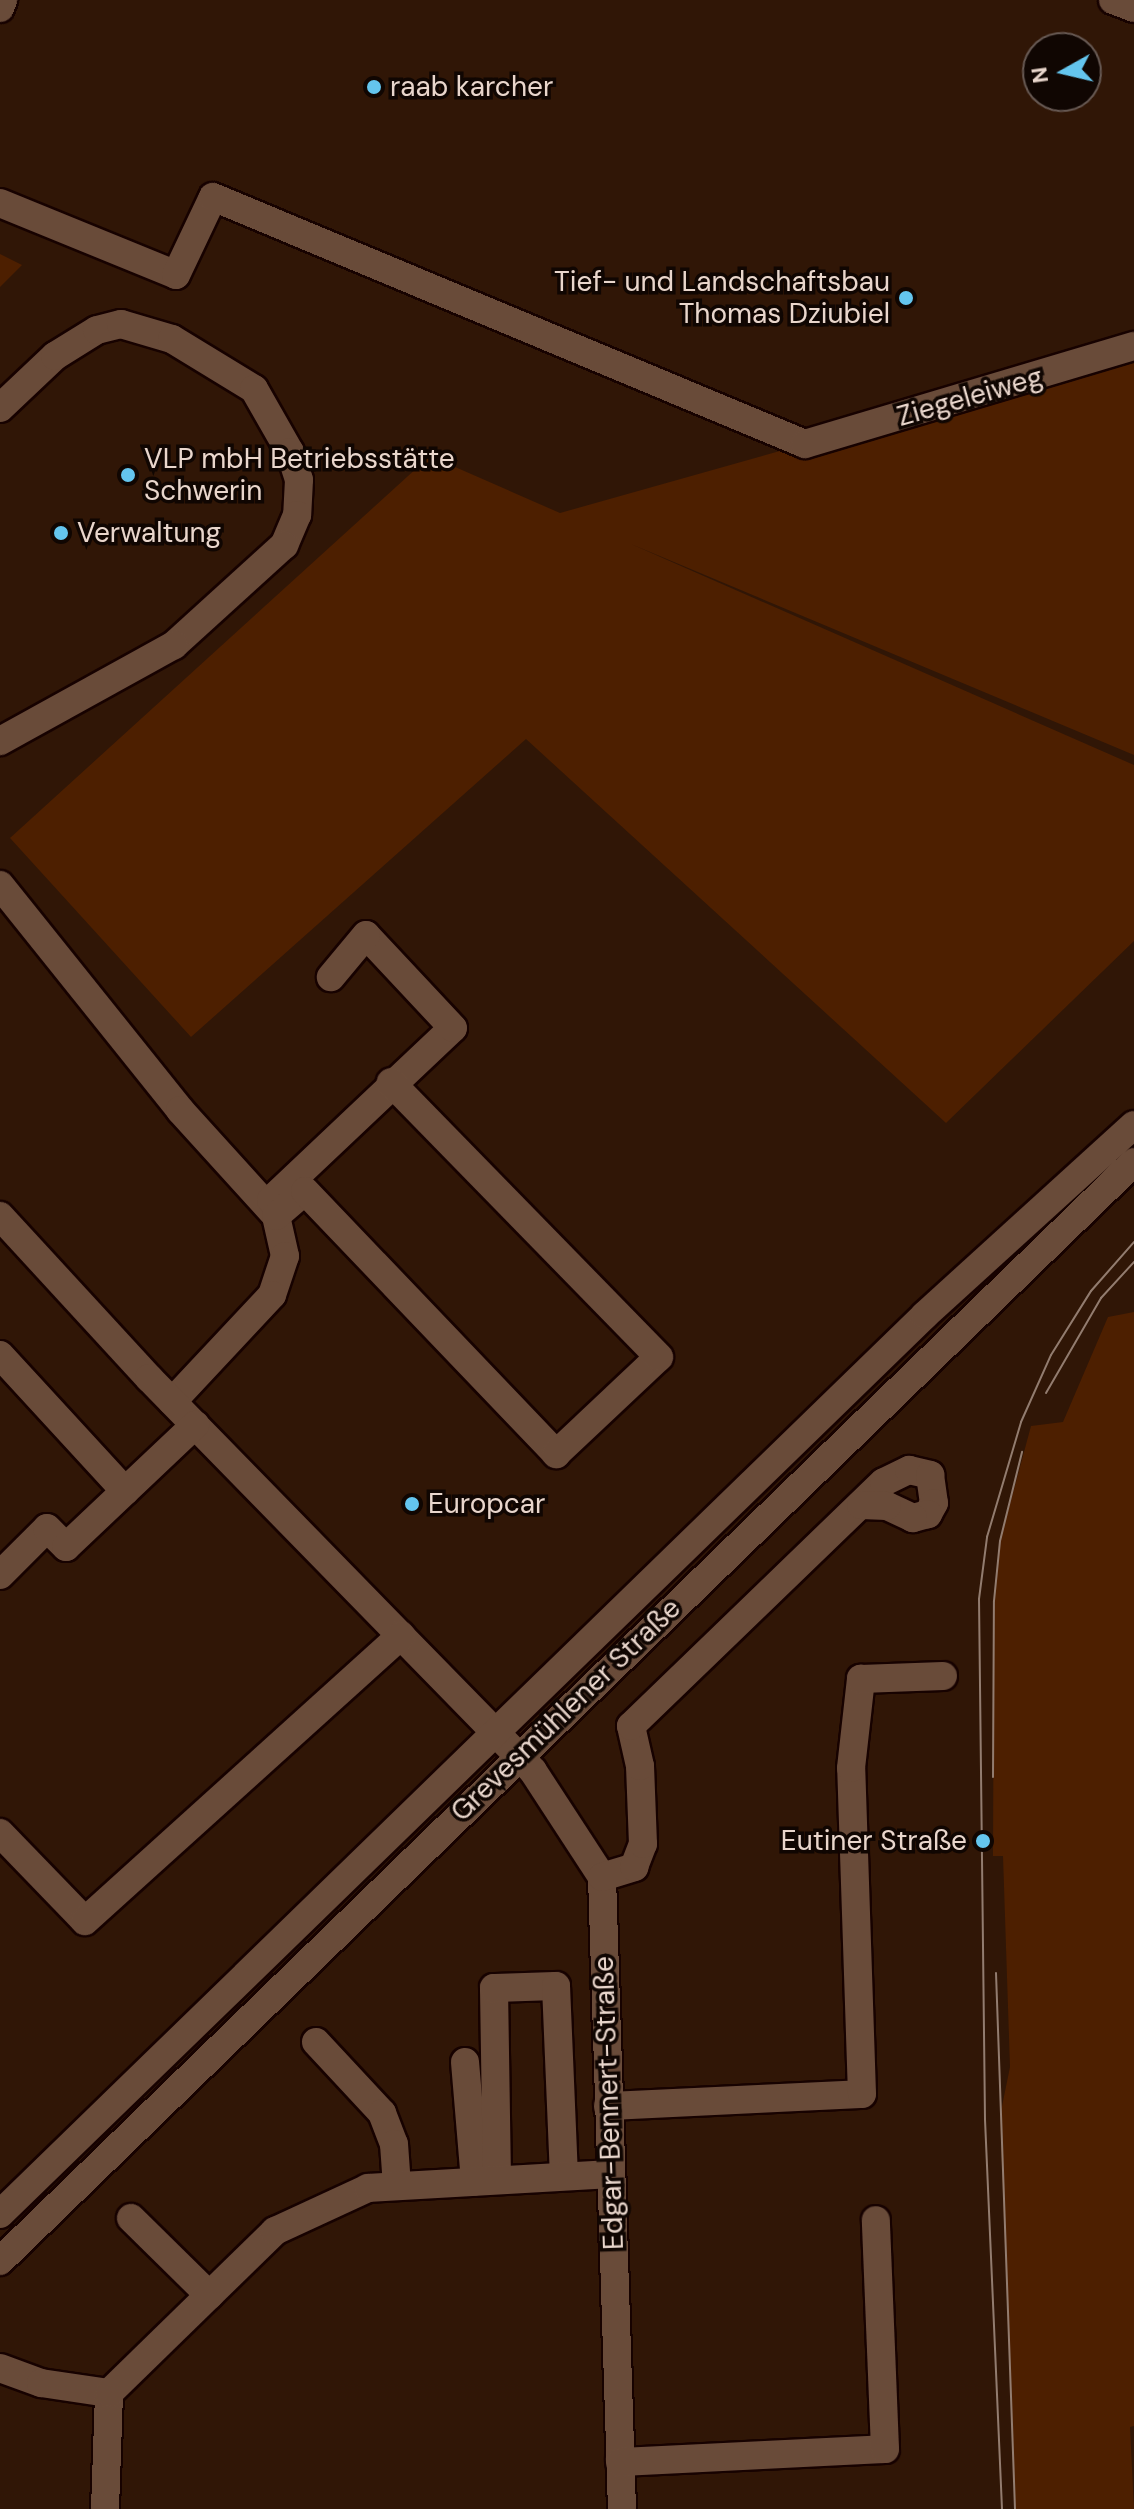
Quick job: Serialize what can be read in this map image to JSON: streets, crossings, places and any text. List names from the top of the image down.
{
  "streets": {
    "street": ["Ziegeleiweg", "Grevesmühlener Straße", "Edgar-Bennert-Straße"]
  },
  "places": [
    "raab karcher",
    "Tief- und Landschaftsbau Thomas Dziubiel",
    "VLP mbH Betriebsstätte Schwerin",
    "Verwaltung",
    "Europcar",
    "Eutiner Straße"
  ],
  "north": "left"
}
